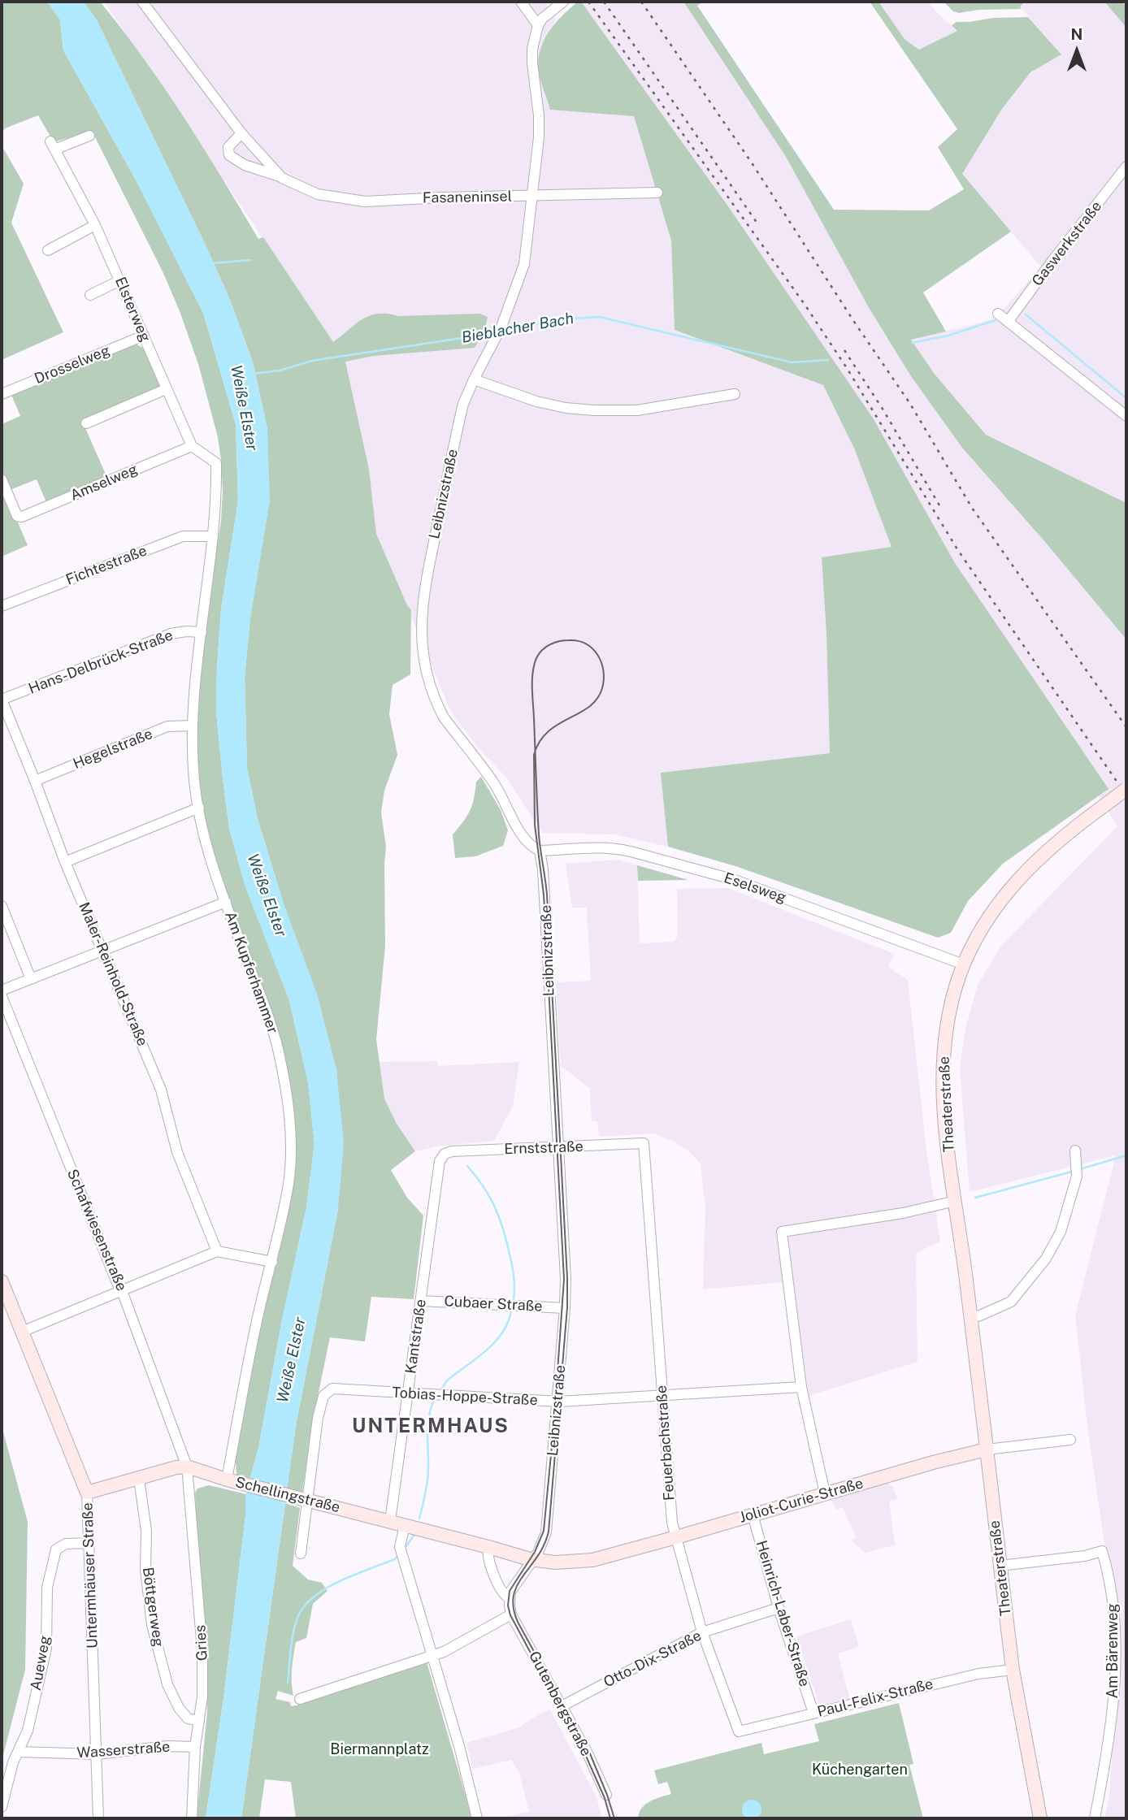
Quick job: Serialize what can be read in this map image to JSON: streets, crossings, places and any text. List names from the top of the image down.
{
  "streets": {
    "main road": [
      "Theaterstraße",
      "Schellingstraße",
      "Joliot-Curie-Straße",
      "Untermhäuser Straße"
    ],
    "street": [
      "Fasaneninsel",
      "Gaswerkstraße",
      "Elsterweg",
      "Drosselweg",
      "Amselweg",
      "Leibnizstraße",
      "Fichtestraße",
      "Hans-Delbrück-Straße",
      "Hegelstraße",
      "Eselsweg",
      "Am Kupferhammer",
      "Maler-Reinhold-Straße",
      "Ernststraße",
      "Schafwiesenstraße",
      "Cubaer Straße",
      "Kantstraße",
      "Tobias-Hoppe-Straße",
      "Feuerbachstraße",
      "Böttgerweg",
      "Heinrich-Laber-Straße",
      "Gries",
      "Am Bärenweg",
      "Otto-Dix-Straße",
      "Aueweg",
      "Paul-Felix-Straße",
      "Gutenbergstraße",
      "Wasserstraße"
    ]
  },
  "crossings": [
    ["Fasaneninsel", "Leibnizstraße"],
    ["Elsterweg", "Drosselweg"],
    ["Elsterweg", "Amselweg"],
    ["Elsterweg", "Am Kupferhammer"],
    ["Amselweg", "Am Kupferhammer"],
    ["Leibnizstraße", "Eselsweg"],
    ["Leibnizstraße", "Ernststraße"],
    ["Leibnizstraße", "Cubaer Straße"],
    ["Leibnizstraße", "Tobias-Hoppe-Straße"],
    ["Leibnizstraße", "Joliot-Curie-Straße"],
    ["Fichtestraße", "Am Kupferhammer"],
    ["Hans-Delbrück-Straße", "Am Kupferhammer"],
    ["Hans-Delbrück-Straße", "Maler-Reinhold-Straße"],
    ["Hegelstraße", "Am Kupferhammer"],
    ["Hegelstraße", "Maler-Reinhold-Straße"],
    ["Eselsweg", "Theaterstraße"],
    ["Am Kupferhammer", "Schellingstraße"],
    ["Theaterstraße", "Joliot-Curie-Straße"],
    ["Theaterstraße", "Am Bärenweg"],
    ["Theaterstraße", "Paul-Felix-Straße"],
    ["Ernststraße", "Kantstraße"],
    ["Ernststraße", "Feuerbachstraße"],
    ["Schafwiesenstraße", "Schellingstraße"],
    ["Schafwiesenstraße", "Gries"],
    ["Cubaer Straße", "Kantstraße"],
    ["Kantstraße", "Tobias-Hoppe-Straße"],
    ["Kantstraße", "Schellingstraße"],
    ["Tobias-Hoppe-Straße", "Feuerbachstraße"],
    ["Tobias-Hoppe-Straße", "Schellingstraße"],
    ["Feuerbachstraße", "Joliot-Curie-Straße"],
    ["Feuerbachstraße", "Otto-Dix-Straße"],
    ["Feuerbachstraße", "Paul-Felix-Straße"],
    ["Schellingstraße", "Joliot-Curie-Straße"],
    ["Schellingstraße", "Gries"],
    ["Joliot-Curie-Straße", "Heinrich-Laber-Straße"],
    ["Untermhäuser Straße", "Aueweg"],
    ["Untermhäuser Straße", "Wasserstraße"],
    ["Böttgerweg", "Gries"],
    ["Heinrich-Laber-Straße", "Otto-Dix-Straße"],
    ["Heinrich-Laber-Straße", "Paul-Felix-Straße"],
    ["Gries", "Wasserstraße"],
    ["Otto-Dix-Straße", "Gutenbergstraße"],
    ["Aueweg", "Wasserstraße"]
  ],
  "districts": ["UNTERMHAUS"],
  "water": ["Bieblacher Bach", "Weiße Elster"],
  "parks": ["Biermannplatz", "Küchengarten"],
  "north": "top"
}
